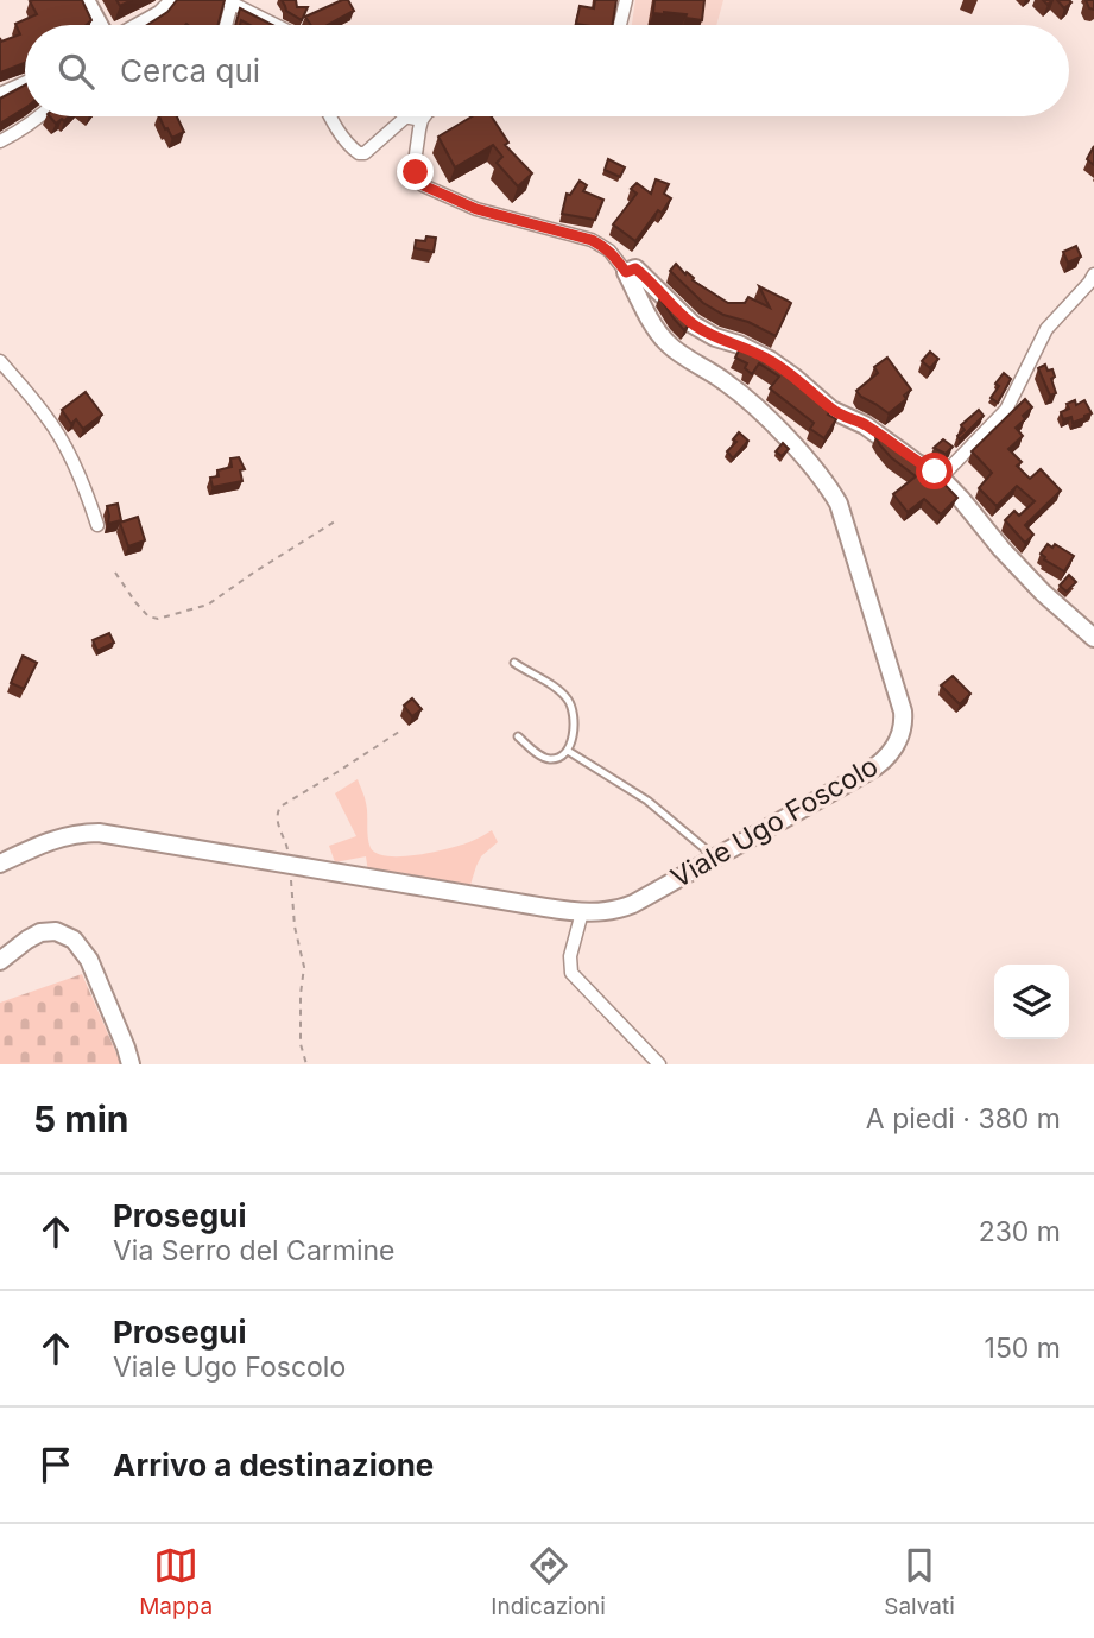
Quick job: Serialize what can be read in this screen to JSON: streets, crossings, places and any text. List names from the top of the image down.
{
  "streets": {
    "street": ["Viale Ugo Foscolo"]
  },
  "page": {
    "search": "Cerca qui",
    "heading": ["5 min", "A piedi · 380 m"],
    "list": [
      ["Prosegui", "Via Serro del Carmine", "230 m"],
      ["Prosegui", "Viale Ugo Foscolo", "150 m"],
      "Arrivo a destinazione"
    ],
    "nav": ["Mappa", "Indicazioni", "Salvati"]
  }
}
